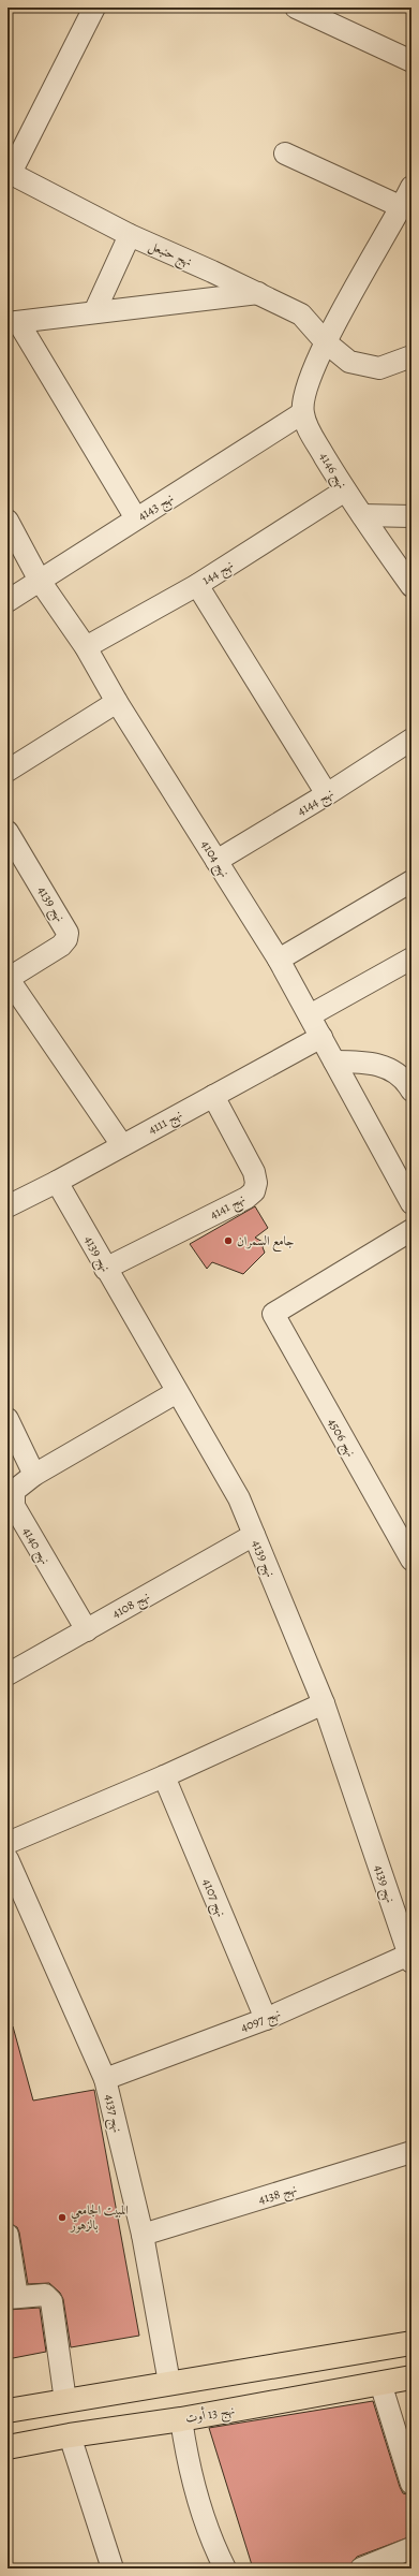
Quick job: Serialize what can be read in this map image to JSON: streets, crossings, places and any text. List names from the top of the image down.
{
  "streets": {
    "main road": ["نهج 13 أوت"],
    "street": [
      "نهج حنبعل",
      "نهج 4146",
      "نهج 4143",
      "نهج 144",
      "نهج 4144",
      "نهج 4104",
      "نهج 4139",
      "نهج 4111",
      "نهج 4141",
      "نهج 4506",
      "نهج 4140",
      "نهج 4108",
      "نهج 4107",
      "نهج 4097",
      "نهج 4137",
      "نهج 4138"
    ]
  },
  "crossings": [
    ["نهج 4146", "نهج 4143"],
    ["نهج 4146", "نهج 144"],
    ["نهج 4143", "نهج 4104"],
    ["نهج 144", "نهج 4104"],
    ["نهج 4144", "نهج 4104"],
    ["نهج 4104", "نهج 4111"],
    ["نهج 4139", "نهج 4111"],
    ["نهج 4139", "نهج 4141"],
    ["نهج 4139", "نهج 4108"],
    ["نهج 4139", "نهج 4097"],
    ["نهج 4111", "نهج 4141"],
    ["نهج 4140", "نهج 4108"],
    ["نهج 4107", "نهج 4097"],
    ["نهج 4097", "نهج 4137"],
    ["نهج 4137", "نهج 4138"]
  ],
  "places": ["جامع السمران", "المبيت الجامعي بالزهور"]
}
